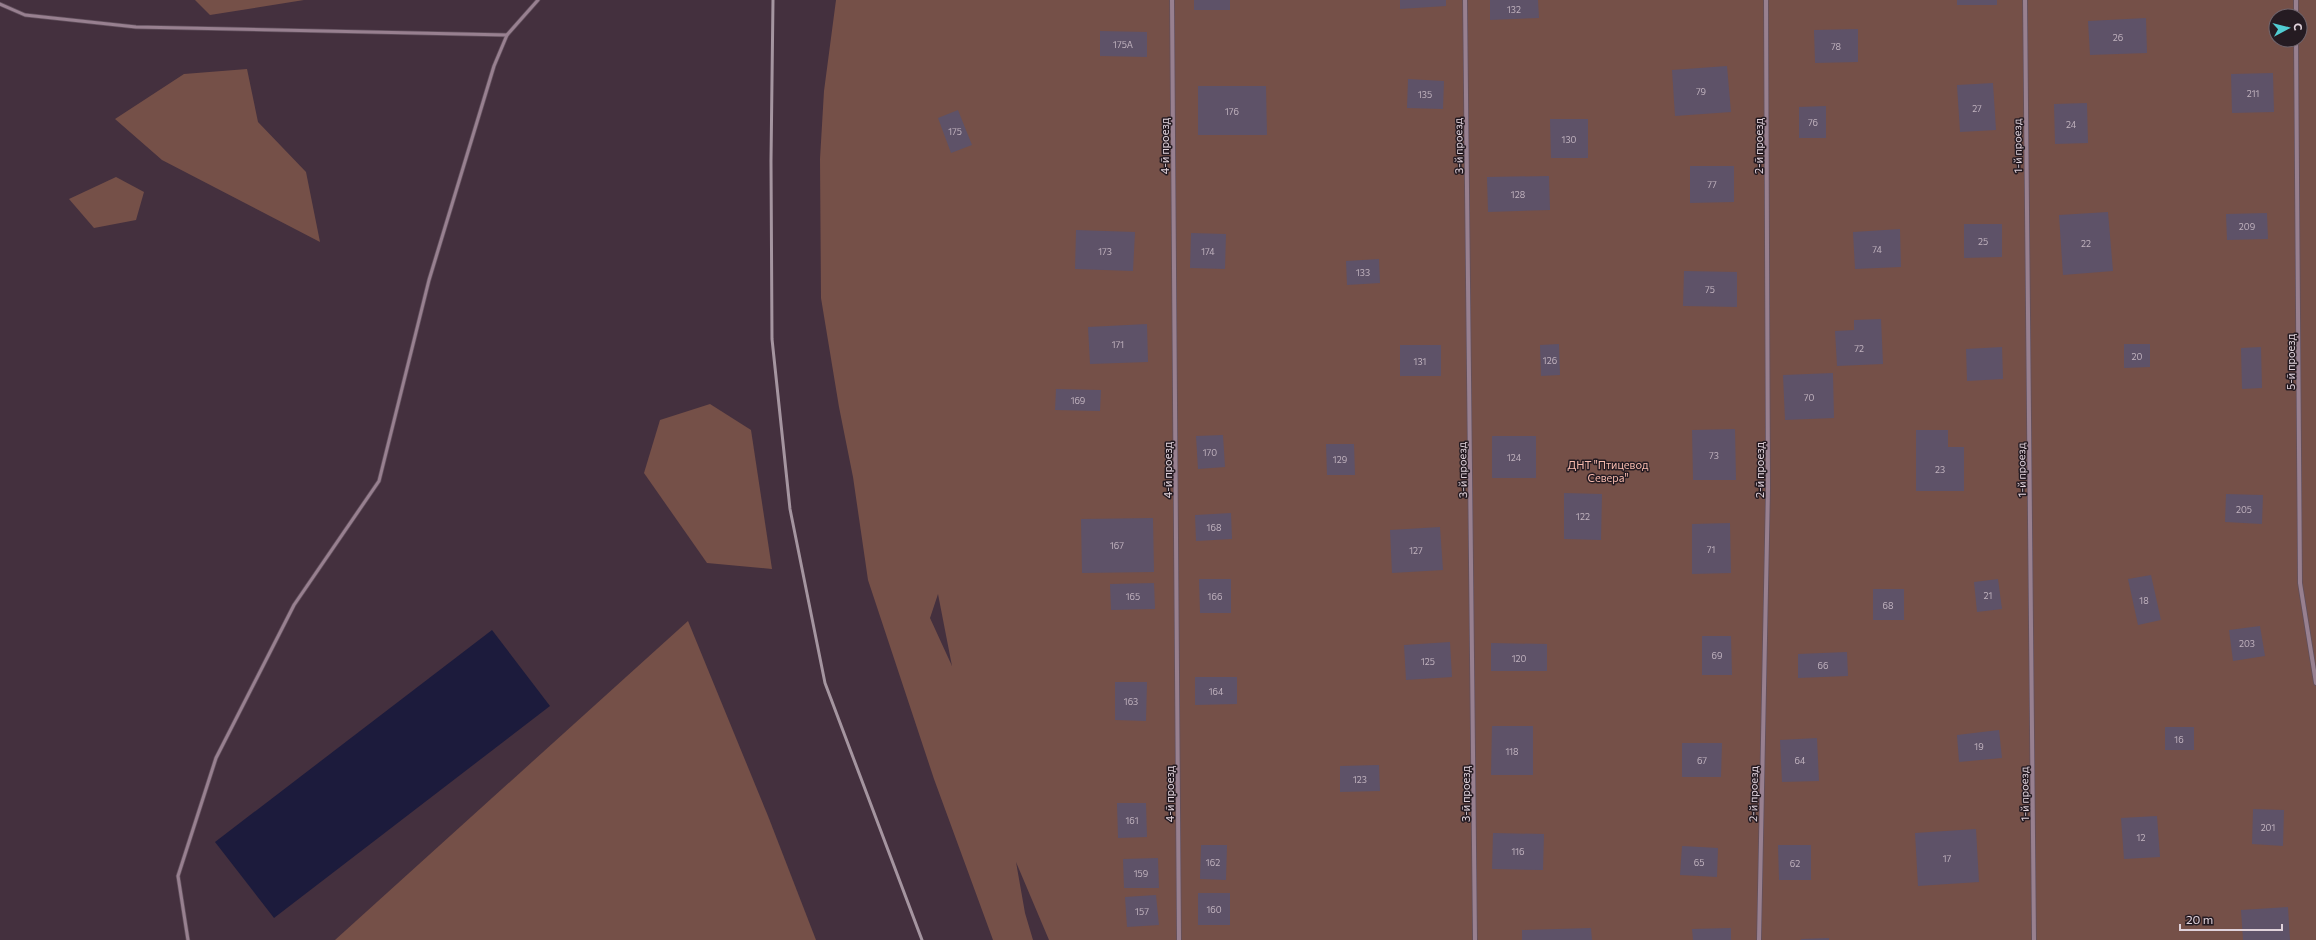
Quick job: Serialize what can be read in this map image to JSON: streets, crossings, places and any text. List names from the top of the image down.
{
  "streets": {
    "street": [
      "4-й проезд",
      "3-й проезд",
      "2-й проезд",
      "1-й проезд",
      "5-й проезд"
    ]
  },
  "parks": ["ДНТ \"Птицевод Севера\""],
  "house_numbers": [
    "132",
    "26",
    "175А",
    "78",
    "79",
    "211",
    "135",
    "27",
    "176",
    "76",
    "24",
    "175",
    "130",
    "77",
    "128",
    "209",
    "25",
    "22",
    "74",
    "173",
    "174",
    "133",
    "75",
    "171",
    "72",
    "20",
    "126",
    "131",
    "70",
    "169",
    "170",
    "73",
    "124",
    "129",
    "23",
    "205",
    "122",
    "168",
    "167",
    "71",
    "127",
    "21",
    "165",
    "166",
    "18",
    "68",
    "203",
    "69",
    "120",
    "125",
    "66",
    "164",
    "163",
    "16",
    "19",
    "118",
    "67",
    "64",
    "123",
    "161",
    "201",
    "12",
    "116",
    "17",
    "162",
    "65",
    "62",
    "159",
    "160",
    "157"
  ],
  "scale_bar": "20 m",
  "north": "right"
}
